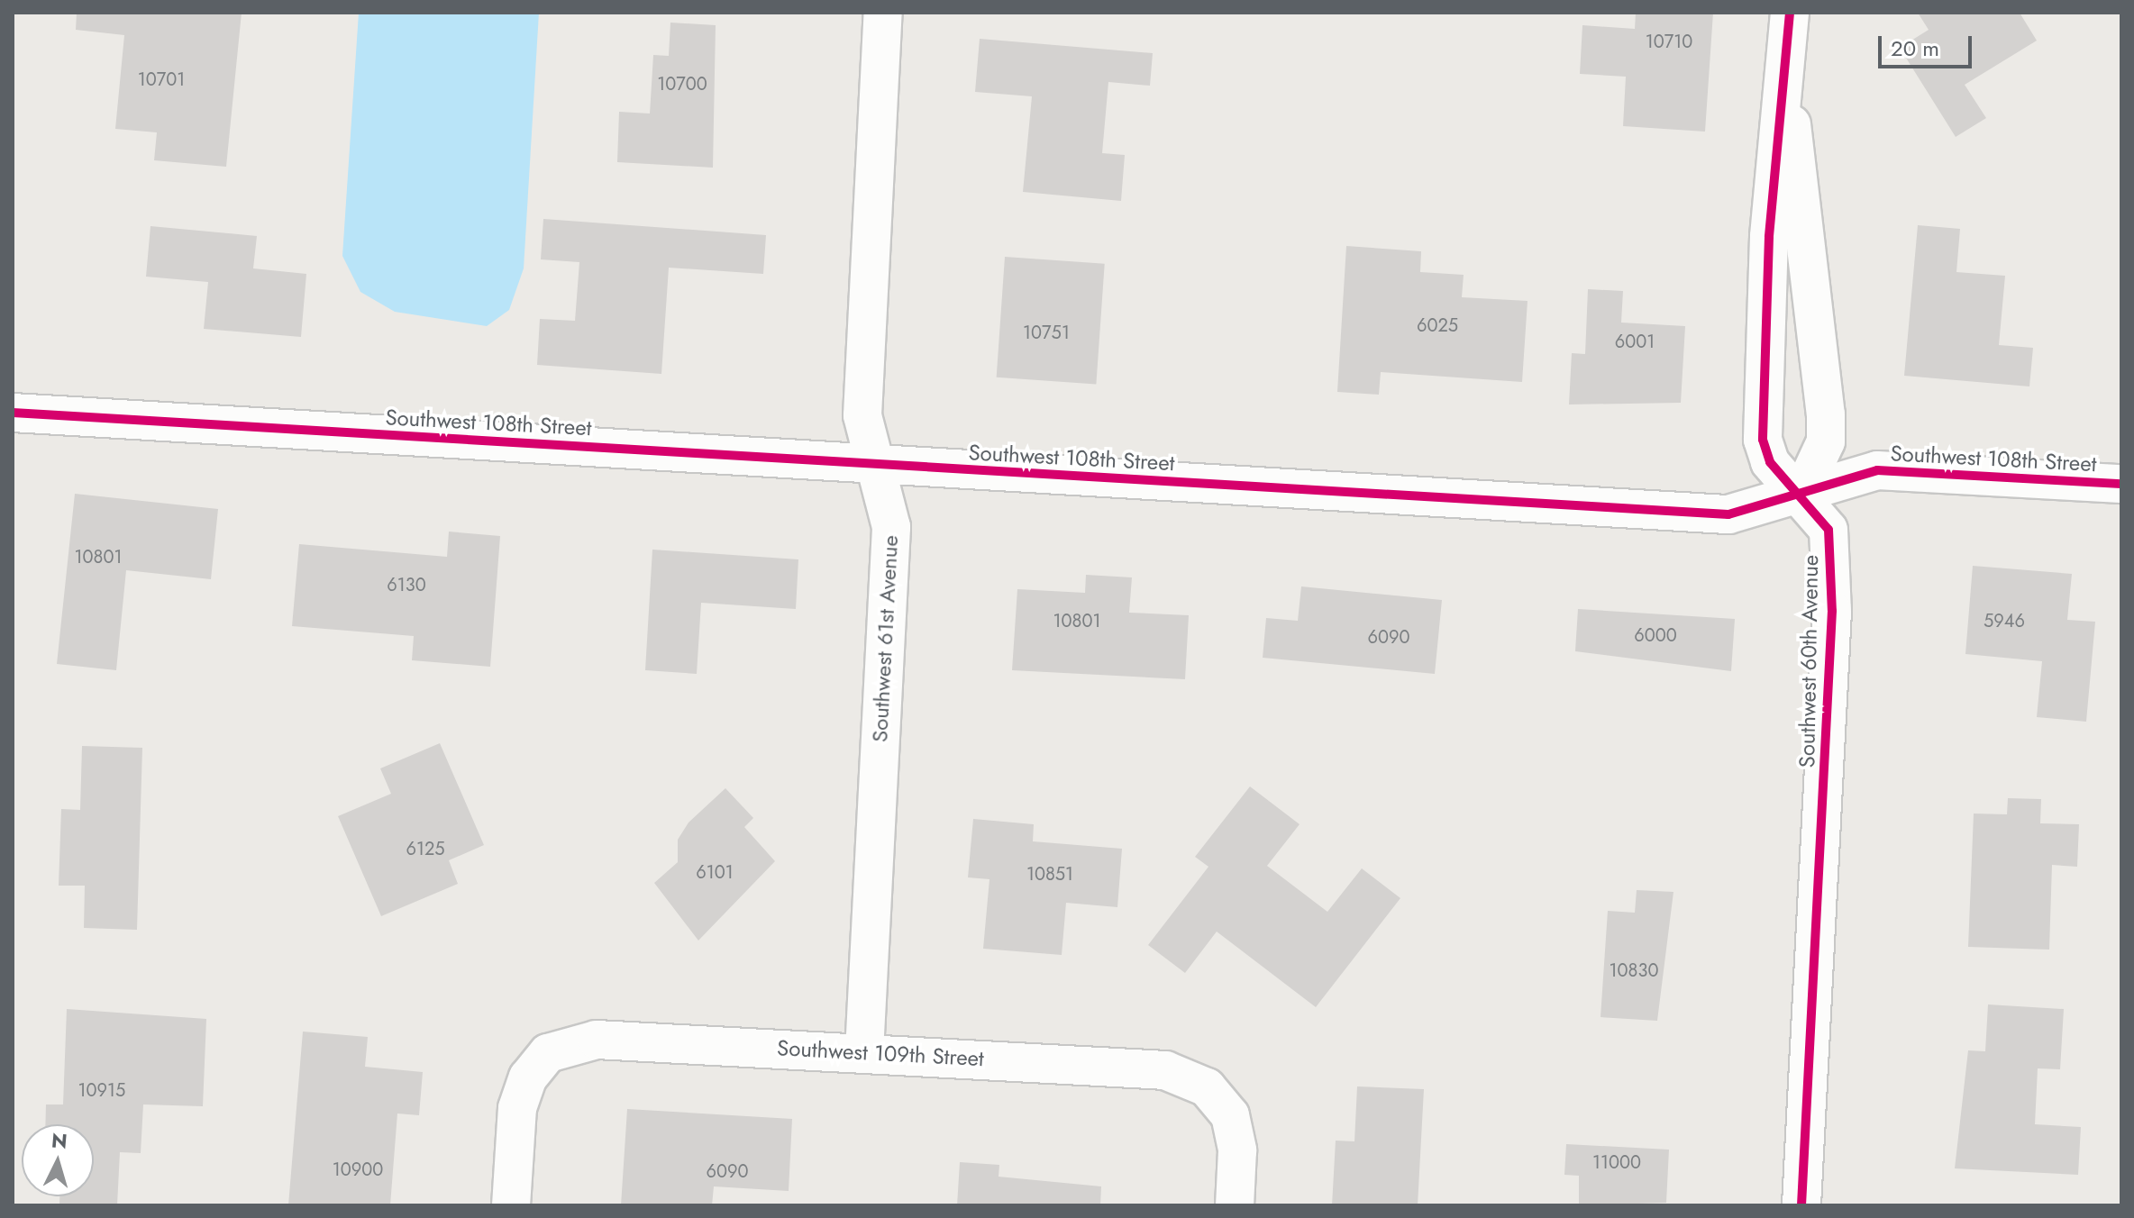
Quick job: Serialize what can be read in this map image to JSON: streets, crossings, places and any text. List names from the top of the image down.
{
  "streets": {
    "street": [
      "Southwest 108th Street",
      "Southwest 61st Avenue",
      "Southwest 60th Avenue",
      "Southwest 109th Street"
    ]
  },
  "crossings": [
    ["Southwest 108th Street", "Southwest 61st Avenue"],
    ["Southwest 108th Street", "Southwest 60th Avenue"],
    ["Southwest 61st Avenue", "Southwest 109th Street"]
  ],
  "house_numbers": [
    "10710",
    "10701",
    "10700",
    "6025",
    "10751",
    "6001",
    "10801",
    "6130",
    "10801",
    "5946",
    "6000",
    "6090",
    "6125",
    "6101",
    "10851",
    "10830",
    "10915",
    "11000",
    "10900",
    "6090"
  ],
  "scale_bar": "20 m",
  "north": "top"
}
